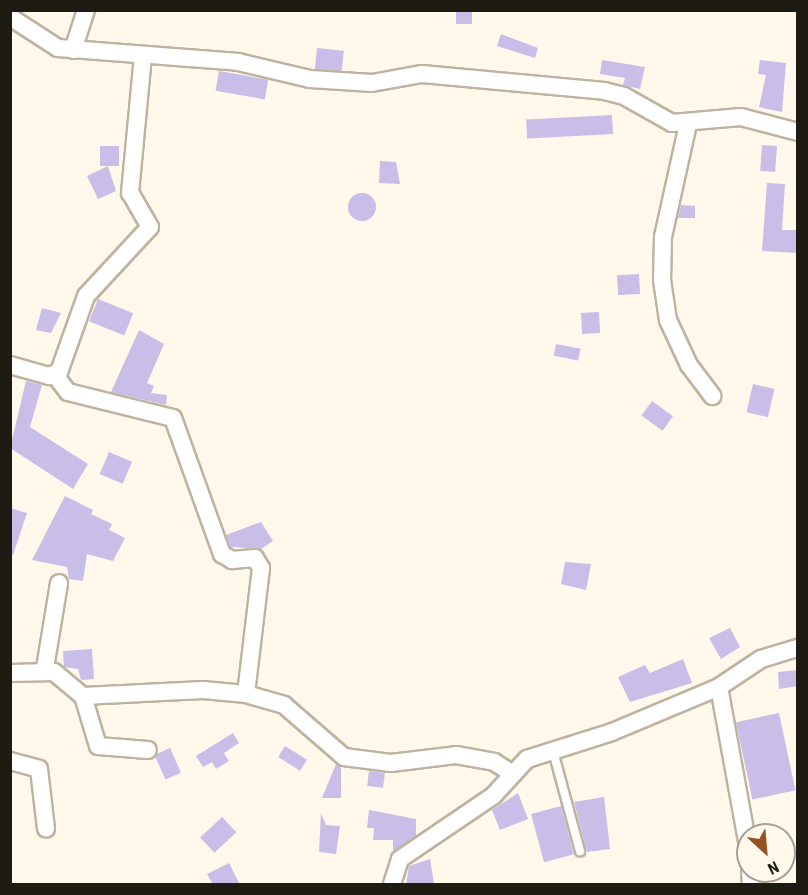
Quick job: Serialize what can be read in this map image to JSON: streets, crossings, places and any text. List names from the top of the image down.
{
  "north": "bottom right"
}
